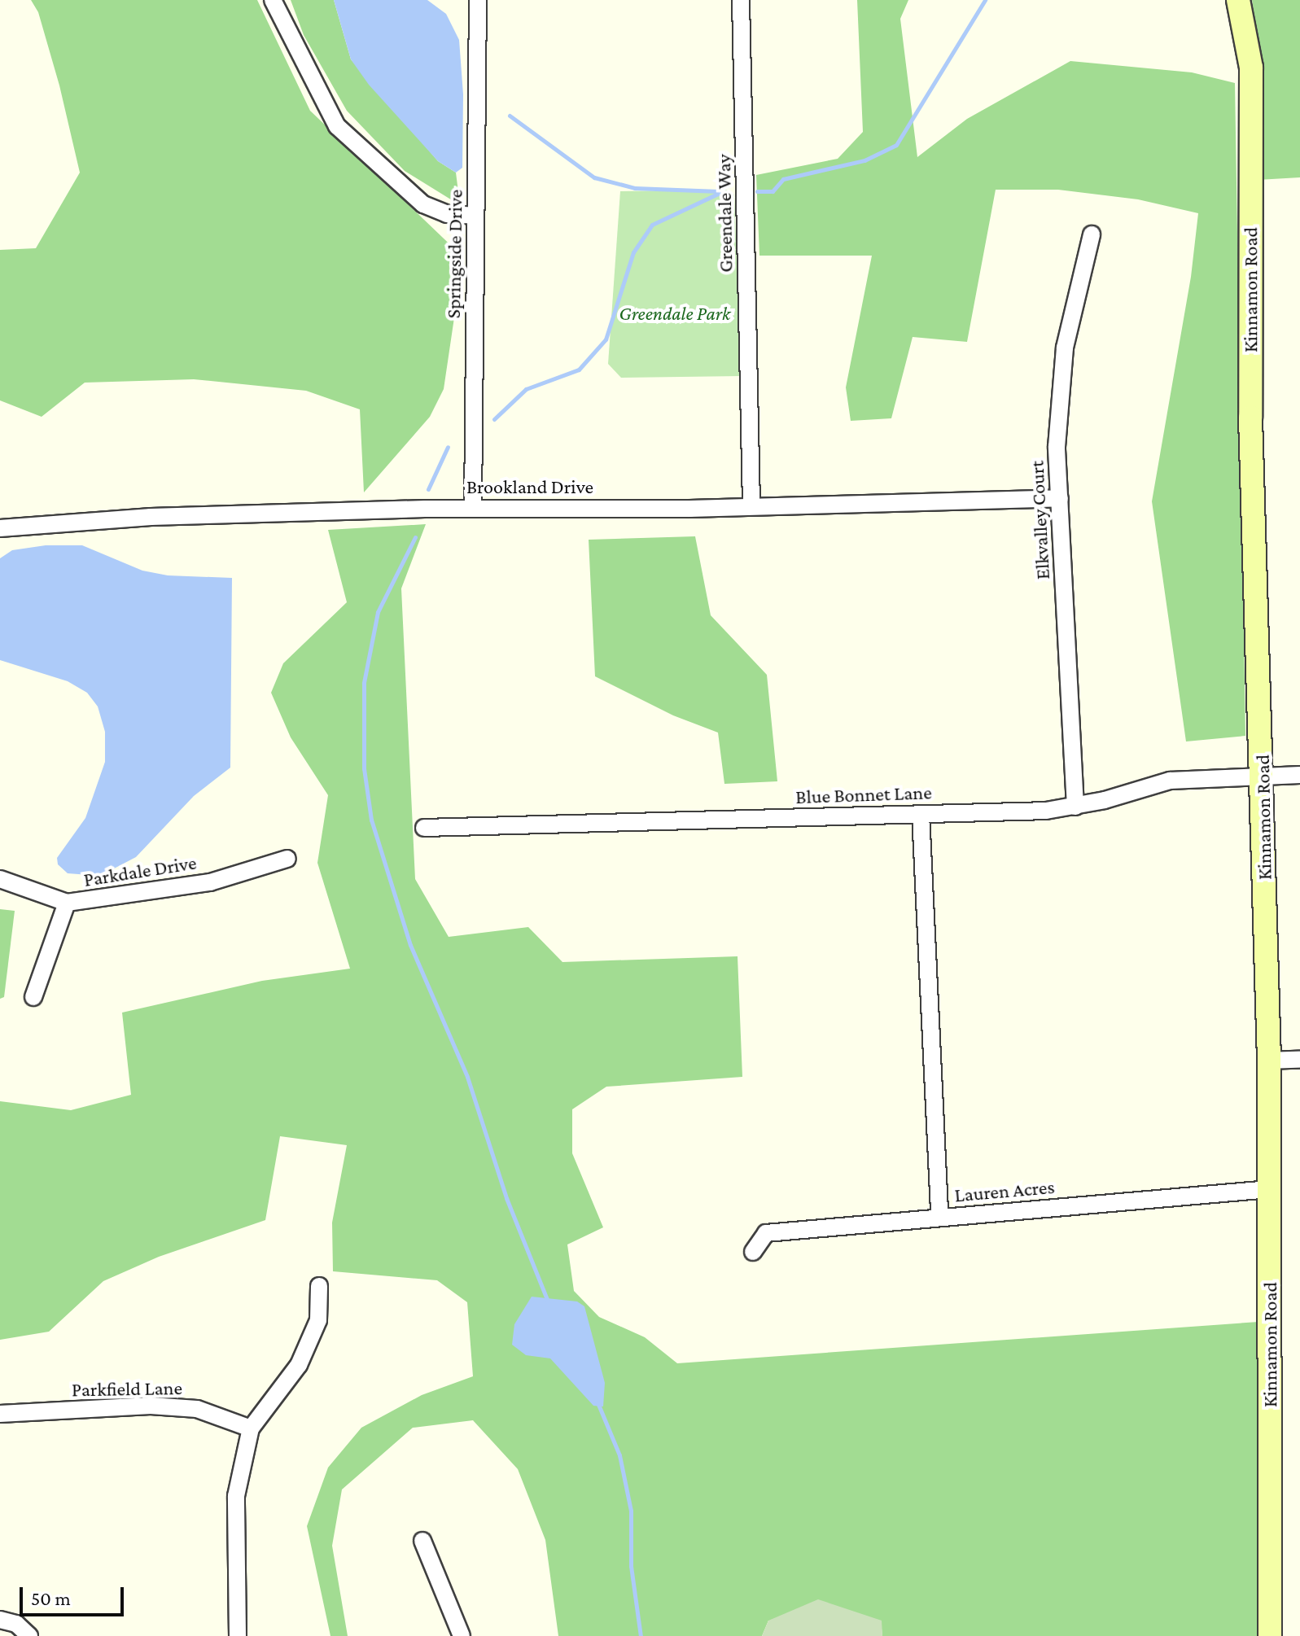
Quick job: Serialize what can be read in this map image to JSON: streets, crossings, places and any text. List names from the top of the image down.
{
  "streets": {
    "main road": ["Kinnamon Road"],
    "street": [
      "Greendale Way",
      "Springside Drive",
      "Brookland Drive",
      "Elkvalley Court",
      "Blue Bonnet Lane",
      "Parkdale Drive",
      "Lauren Acres",
      "Parkfield Lane"
    ]
  },
  "crossings": [
    ["Greendale Way", "Brookland Drive"],
    ["Springside Drive", "Brookland Drive"],
    ["Kinnamon Road", "Blue Bonnet Lane"],
    ["Kinnamon Road", "Lauren Acres"],
    ["Brookland Drive", "Elkvalley Court"],
    ["Elkvalley Court", "Blue Bonnet Lane"]
  ],
  "parks": ["Greendale Park"],
  "scale_bar": "50 m"
}
